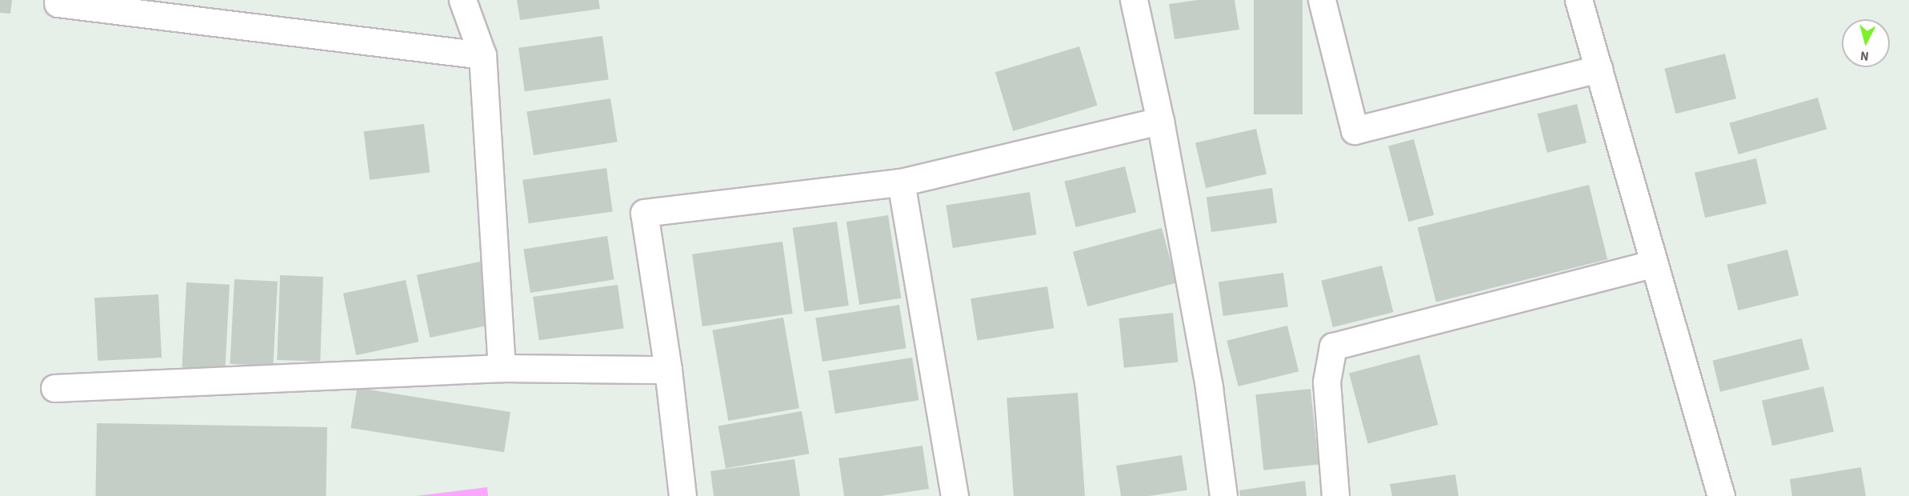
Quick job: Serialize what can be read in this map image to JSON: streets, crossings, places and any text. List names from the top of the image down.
{
  "north": "bottom"
}
